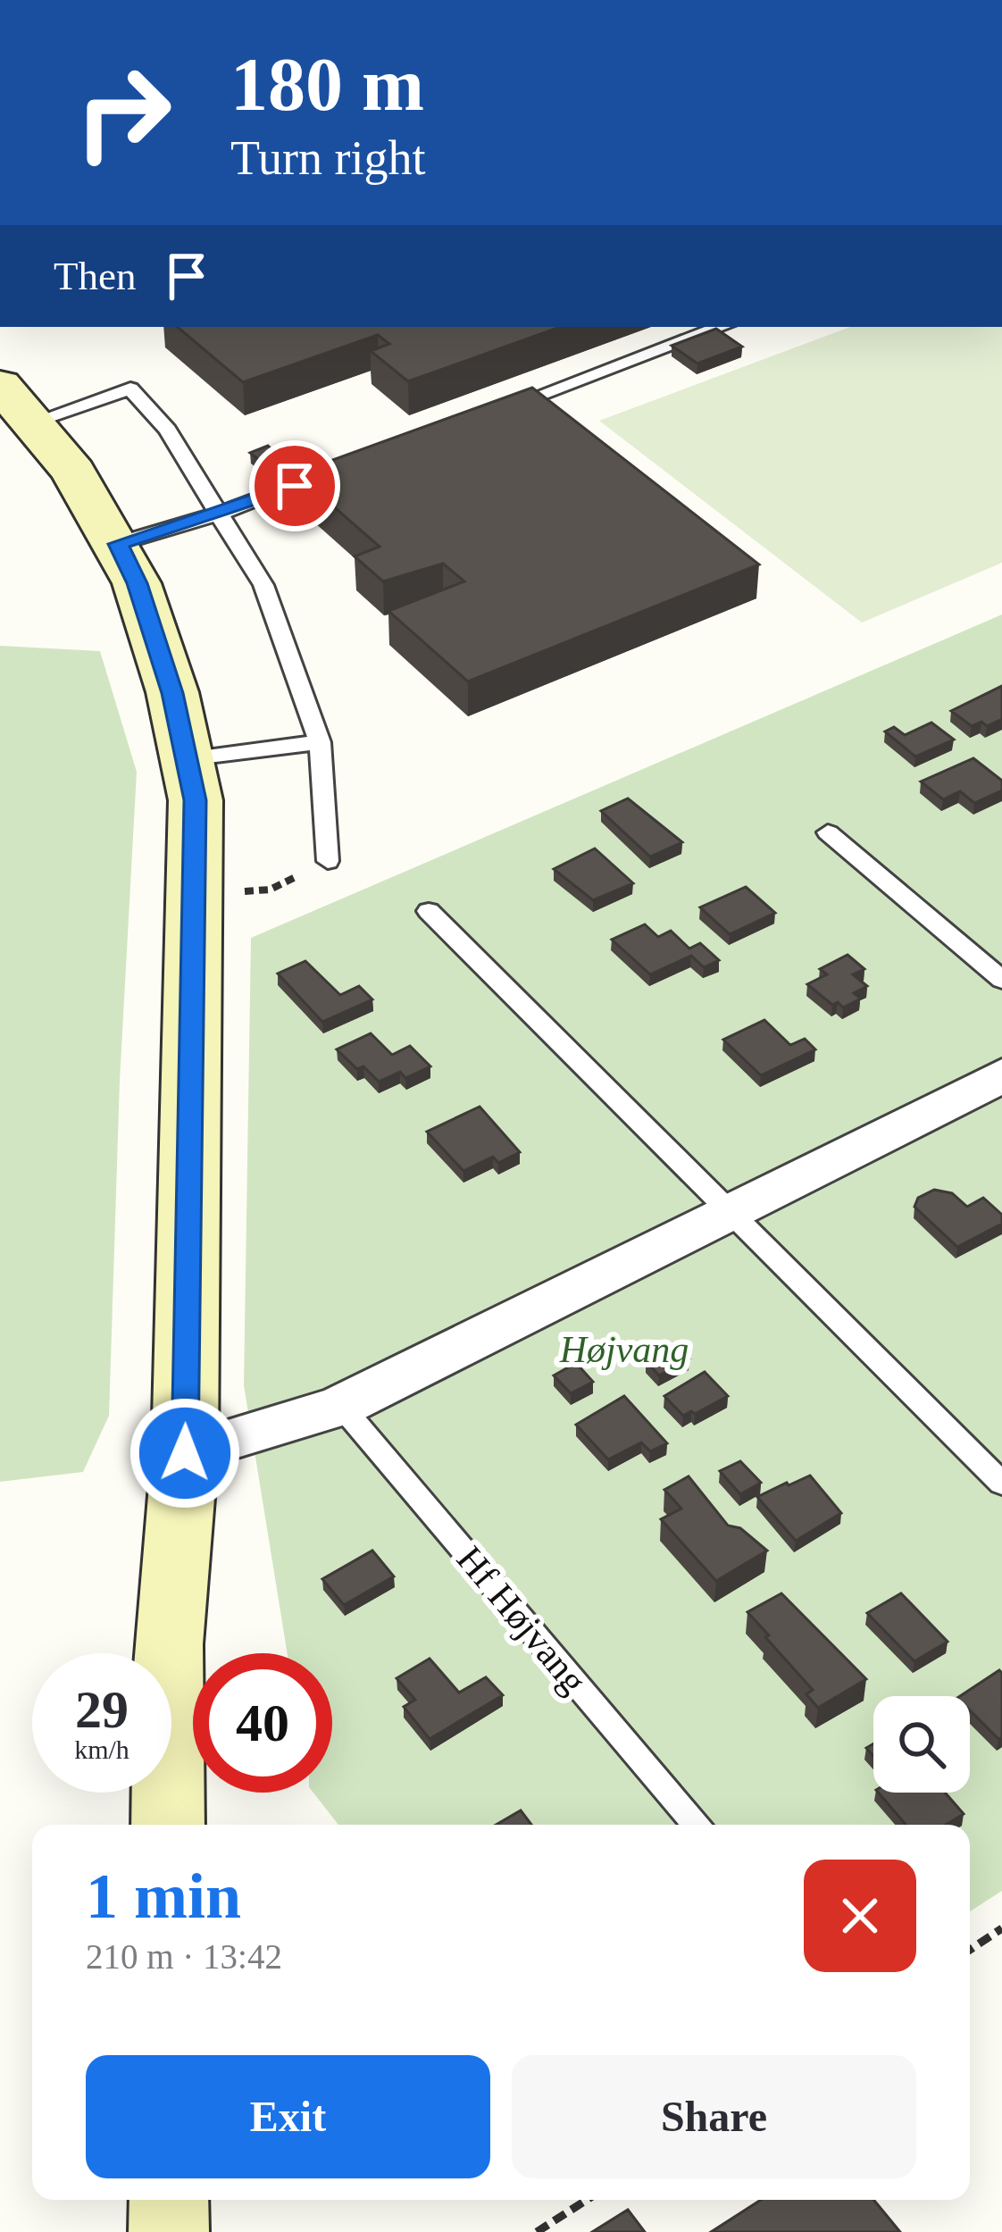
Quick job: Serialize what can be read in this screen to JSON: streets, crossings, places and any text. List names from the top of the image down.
{
  "streets": {
    "lane": ["Hf Højvang"]
  },
  "parks": ["Højvang"],
  "page": {
    "turn": ["180 m", "Turn right"],
    "then": "Then",
    "speed": "29 km/h",
    "limit": "40",
    "heading": ["1 min", "210 m · 13:42"],
    "buttons": ["Exit", "Share"]
  }
}
